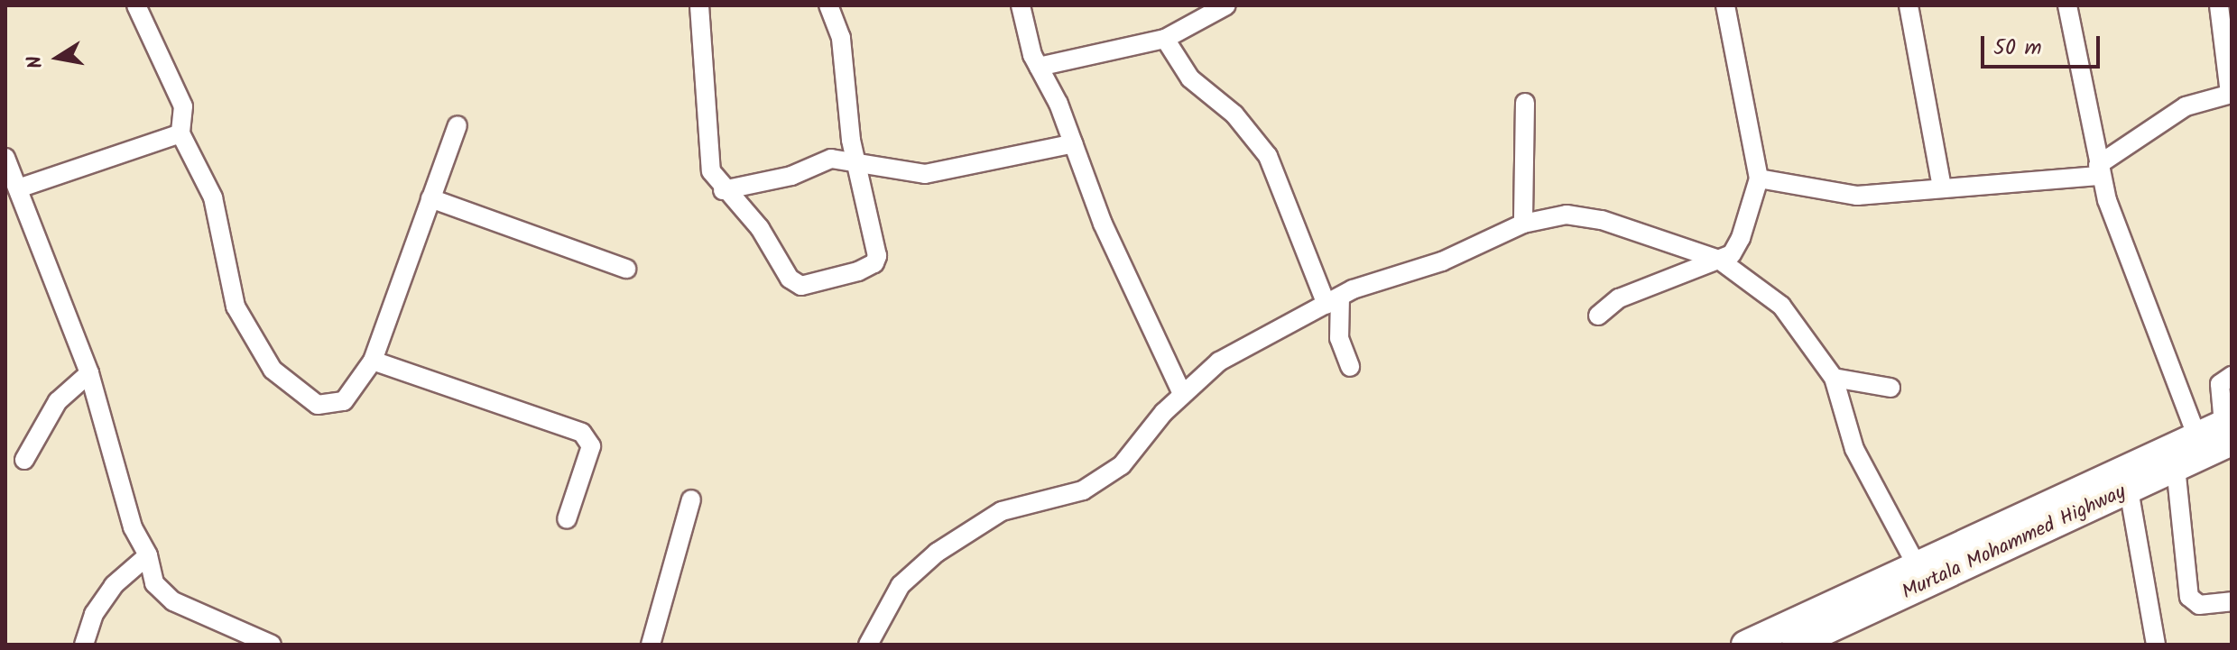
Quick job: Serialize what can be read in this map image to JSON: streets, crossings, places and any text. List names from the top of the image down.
{
  "streets": {
    "highway": ["Murtala Mohammed Highway"]
  },
  "scale_bar": "50 m",
  "north": "left"
}
